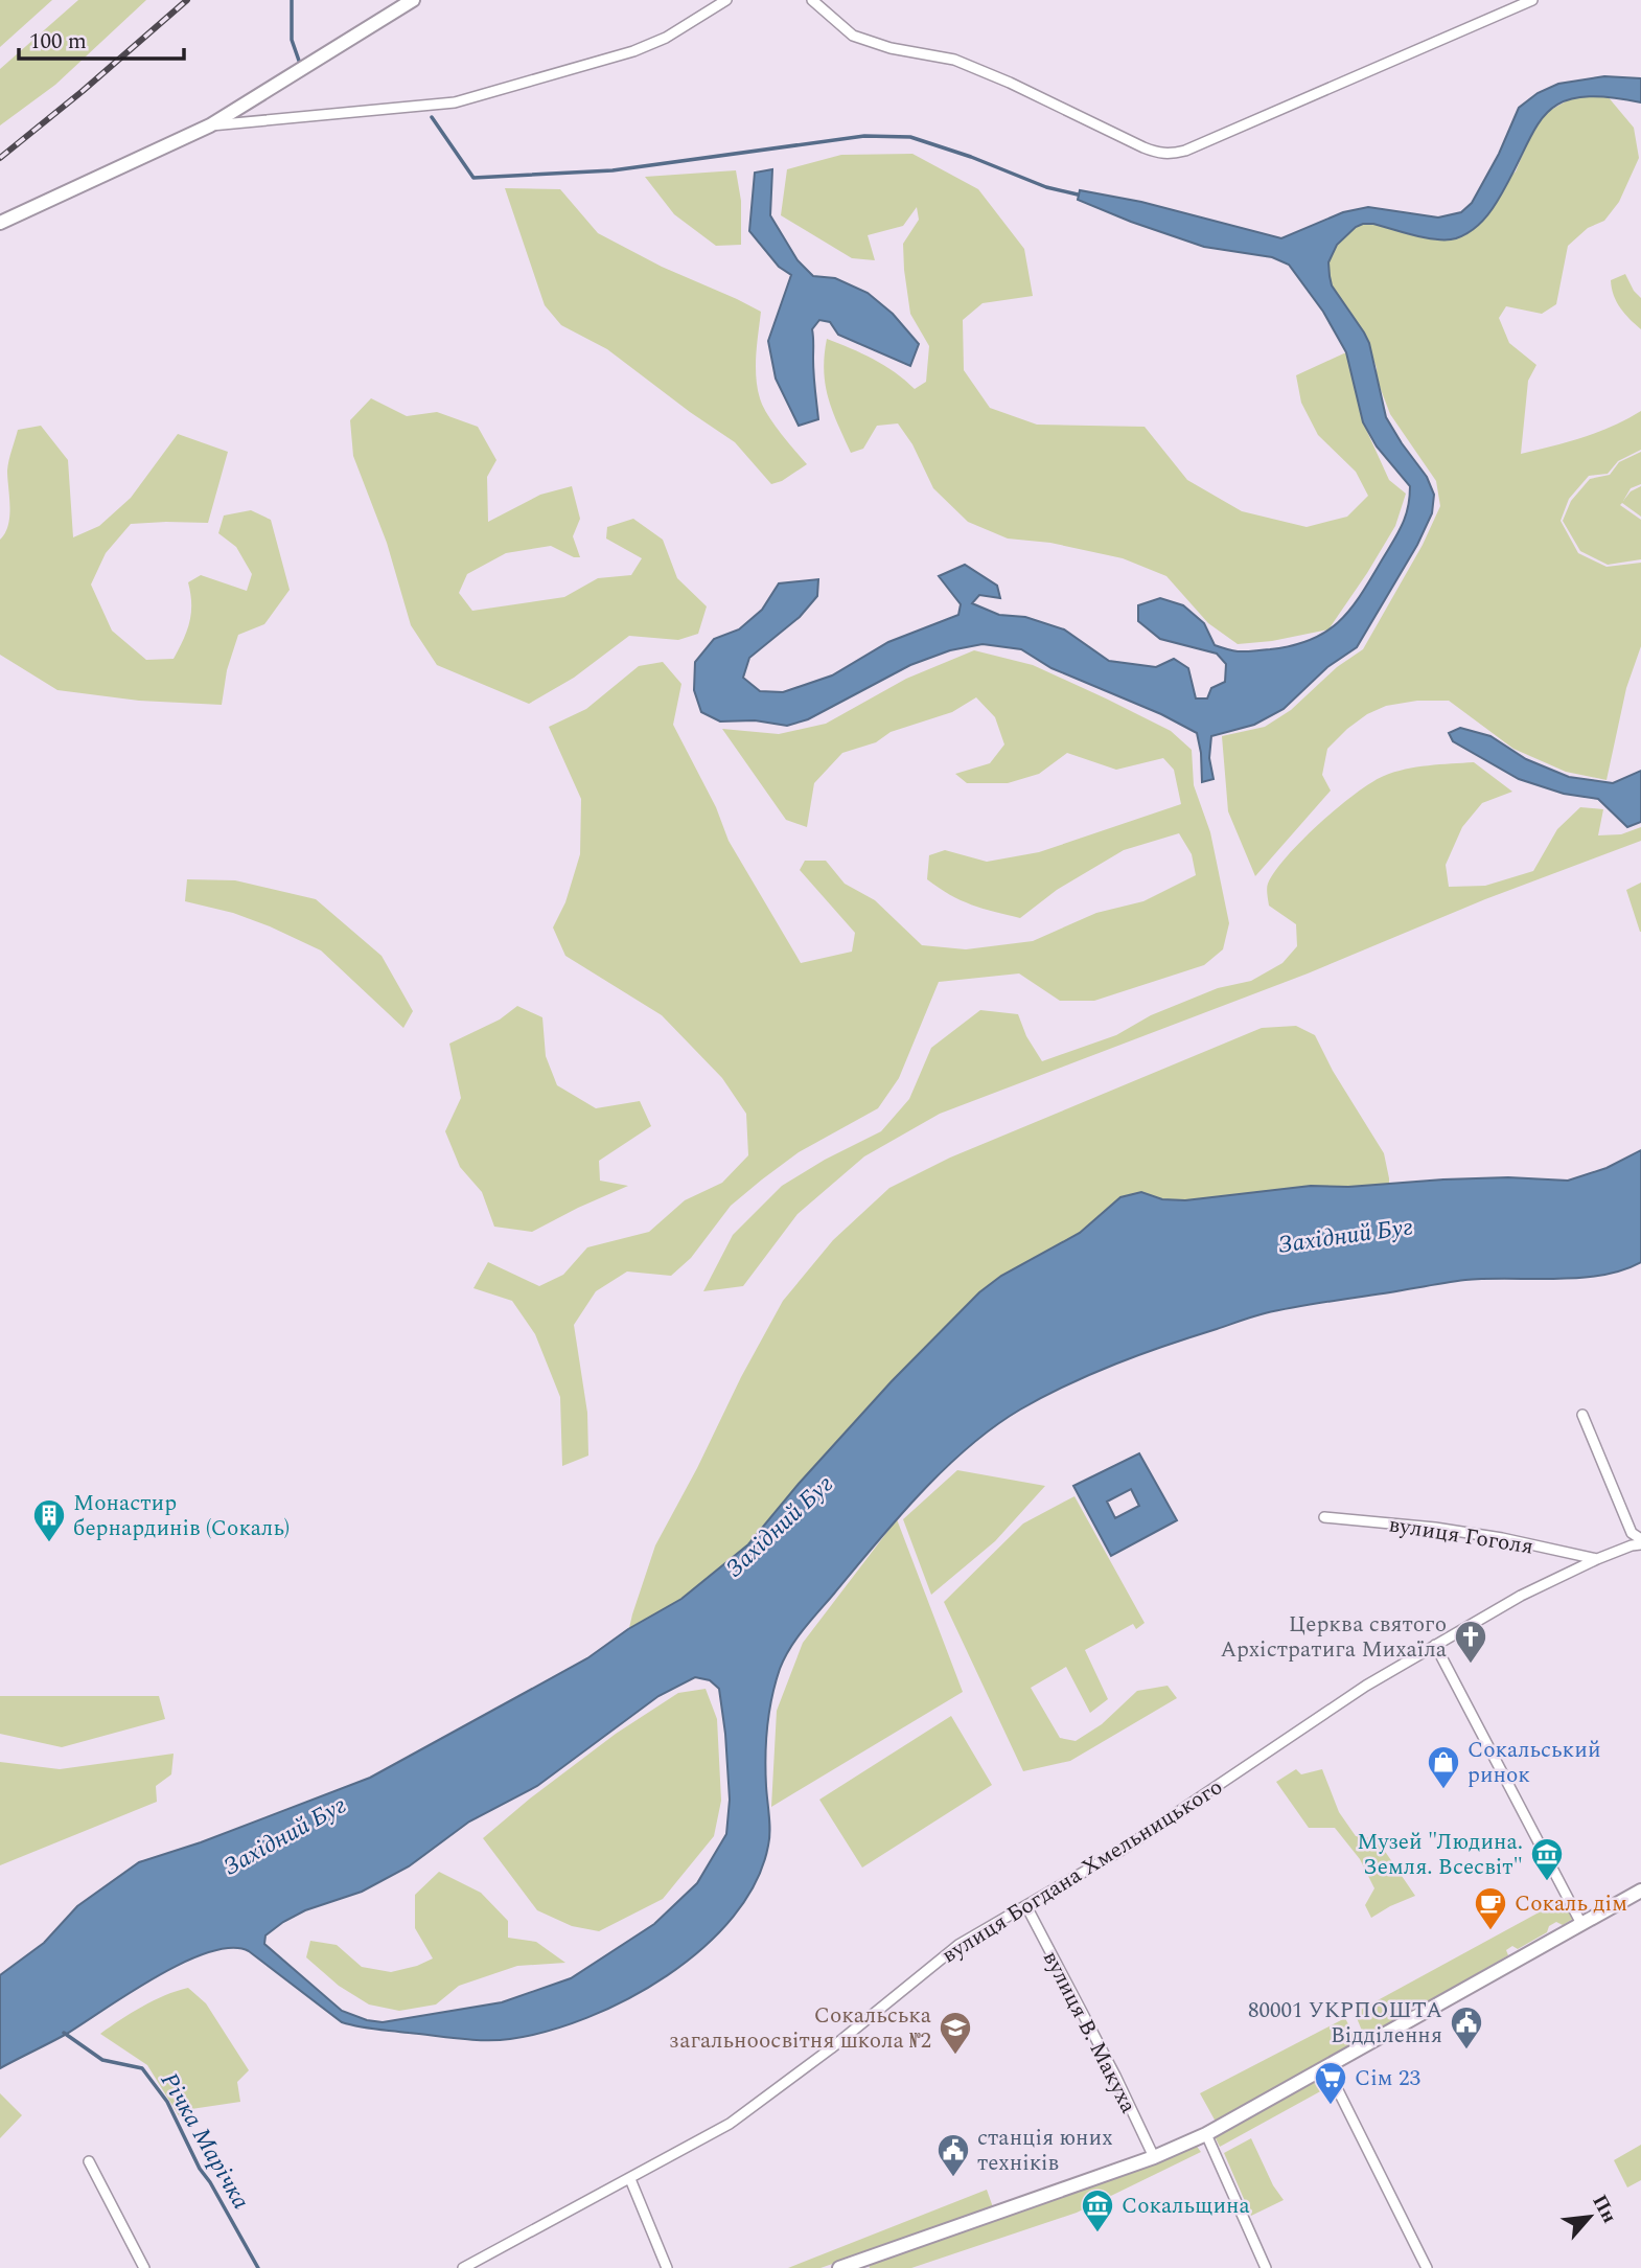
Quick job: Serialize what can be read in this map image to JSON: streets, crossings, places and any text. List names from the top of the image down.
{
  "streets": {
    "street": ["вулиця Гоголя", "вулиця Богдана Хмельницького", "вулиця В. Макуха"]
  },
  "crossings": [
    ["вулиця Гоголя", "вулиця Богдана Хмельницького"],
    ["вулиця Богдана Хмельницького", "вулиця В. Макуха"]
  ],
  "water": ["Західний Буг", "Річка Марічка"],
  "places": {
    "building": ["Монастир бернардинів (Сокаль)"],
    "church": ["Церква святого Архістратига Михаїла"],
    "shop": ["Сокальський ринок"],
    "museum": ["Музей \"Людина. Земля. Всесвіт\"", "Сокальщина"],
    "cafe": ["Сокаль дім"],
    "public building": ["80001 УКРПОШТА Відділення", "станція юних техніків"],
    "school or university": ["Сокальська загальноосвітня школа №2"],
    "supermarket": ["Сім 23"]
  },
  "scale_bar": "100 m",
  "north": "top right"
}
